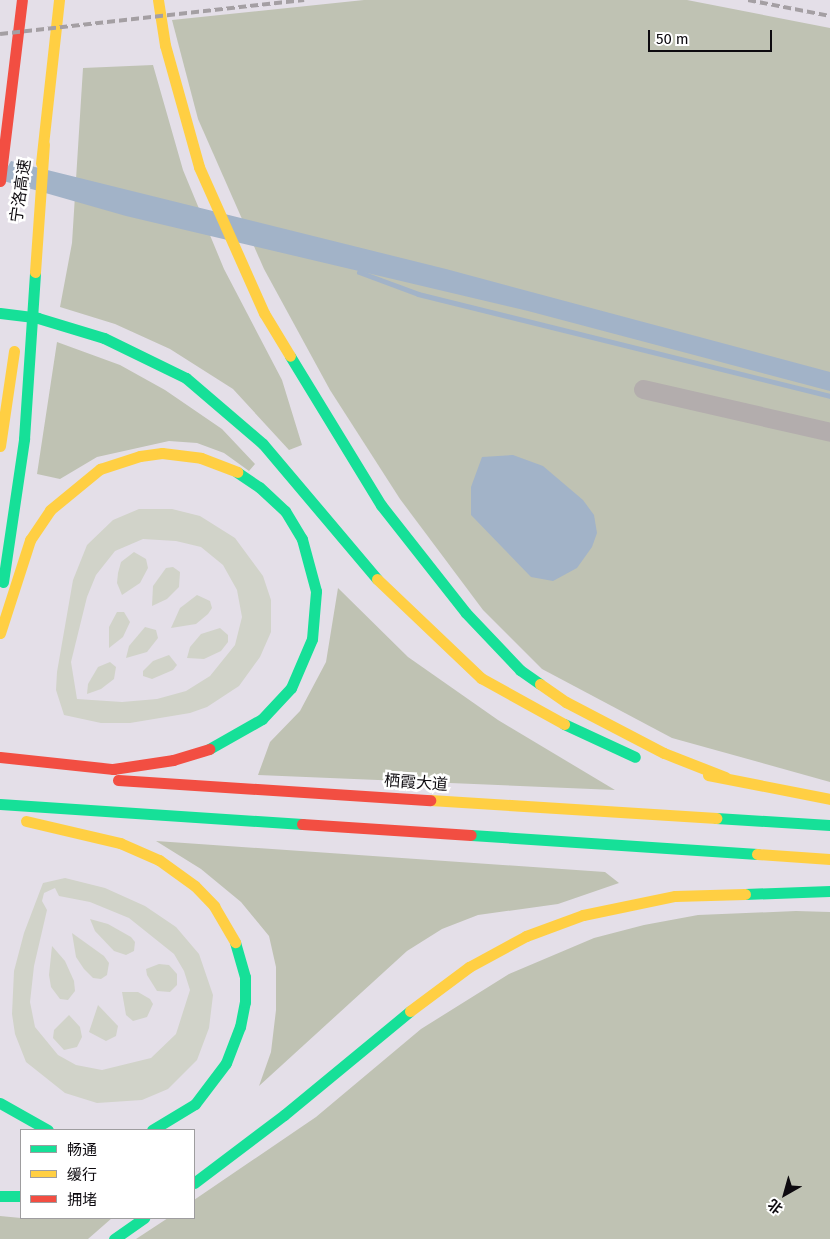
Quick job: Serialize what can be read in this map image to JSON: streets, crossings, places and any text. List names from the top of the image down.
{
  "streets": {
    "highway": ["宁洛高速", "栖霞大道"]
  },
  "legend": ["畅通", "缓行", "拥堵"],
  "scale_bar": "50 m",
  "north": "bottom left"
}
